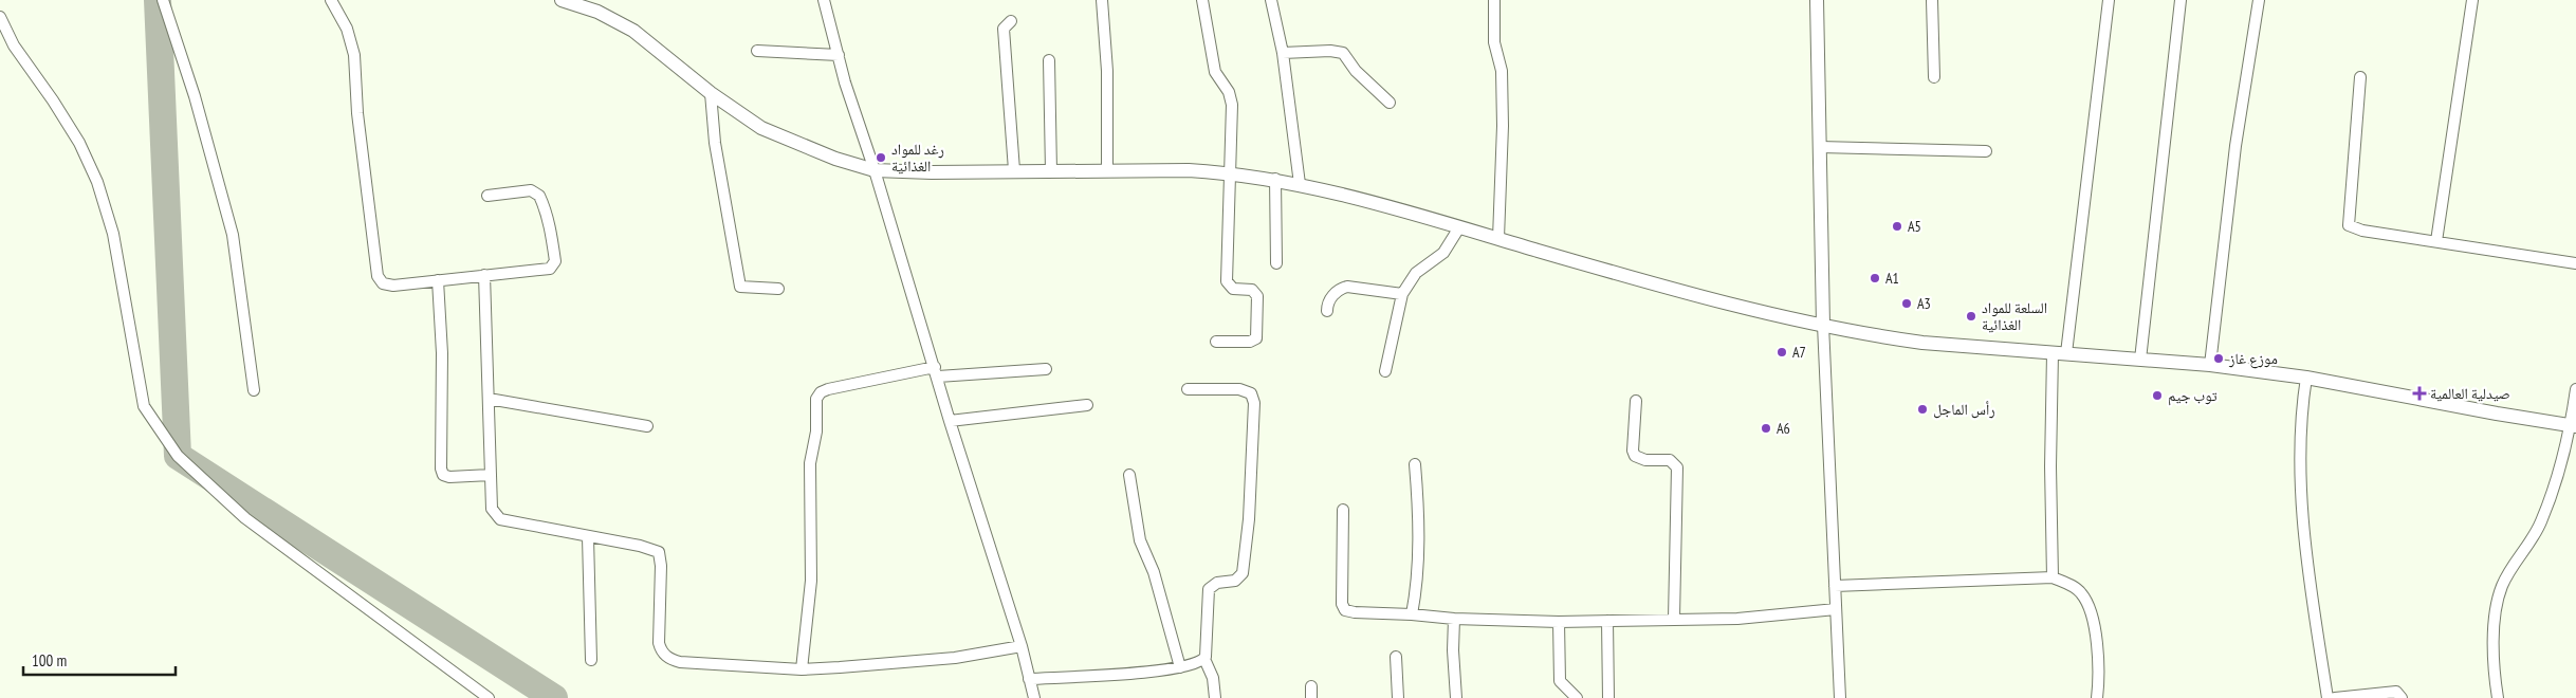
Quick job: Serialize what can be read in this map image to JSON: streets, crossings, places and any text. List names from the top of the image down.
{
  "places": {
    "other": [
      "رغد للمواد الغذائية",
      "A5",
      "A1",
      "A3",
      "السلعة للمواد الغذائية",
      "A7",
      "موزع غاز",
      "توب جيم",
      "رأس الماجل",
      "A6"
    ],
    "health": ["صيدلية العالمية"]
  },
  "scale_bar": "100 m"
}
